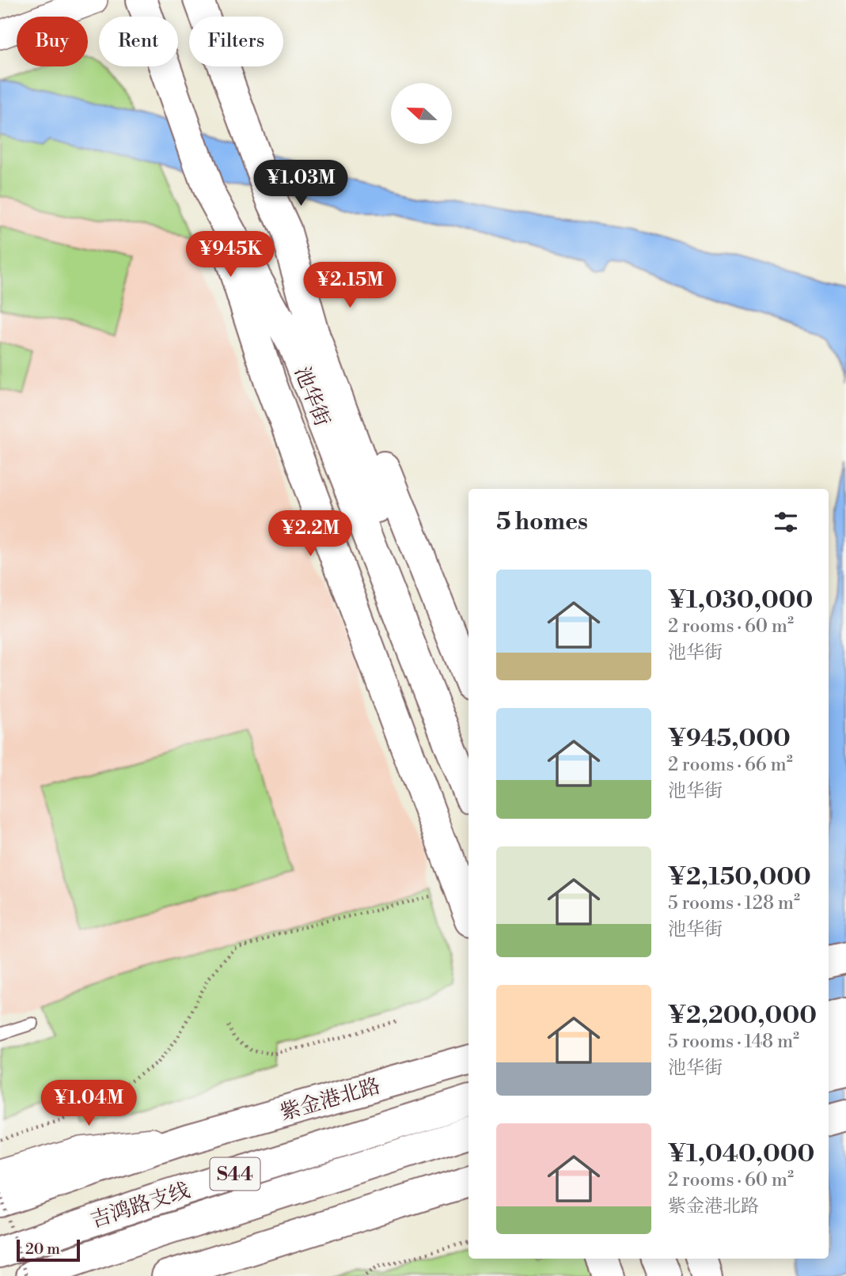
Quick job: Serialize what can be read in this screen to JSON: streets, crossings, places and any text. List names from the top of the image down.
{
  "streets": {
    "main road": [
      "池华街",
      "紫金港北路",
      "S44",
      "吉鸿路支线"
    ]
  },
  "scale_bar": "20 m",
  "north": "left",
  "page": {
    "chip": ["Buy", "Rent", "Filters"],
    "price": [
      "¥1.03M",
      "¥945K",
      "¥2.15M",
      "¥2.2M",
      "¥1.04M"
    ],
    "heading": "5 homes",
    "list": [
      {
        "name": "¥1,030,000",
        "note": "2 rooms · 60 m² · 池华街"
      },
      {
        "name": "¥945,000",
        "note": "2 rooms · 66 m² · 池华街"
      },
      {
        "name": "¥2,150,000",
        "note": "5 rooms · 128 m² · 池华街"
      },
      {
        "name": "¥2,200,000",
        "note": "5 rooms · 148 m² · 池华街"
      },
      {
        "name": "¥1,040,000",
        "note": "2 rooms · 60 m² · 紫金港北路"
      }
    ],
    "scale": "20 m"
  }
}
